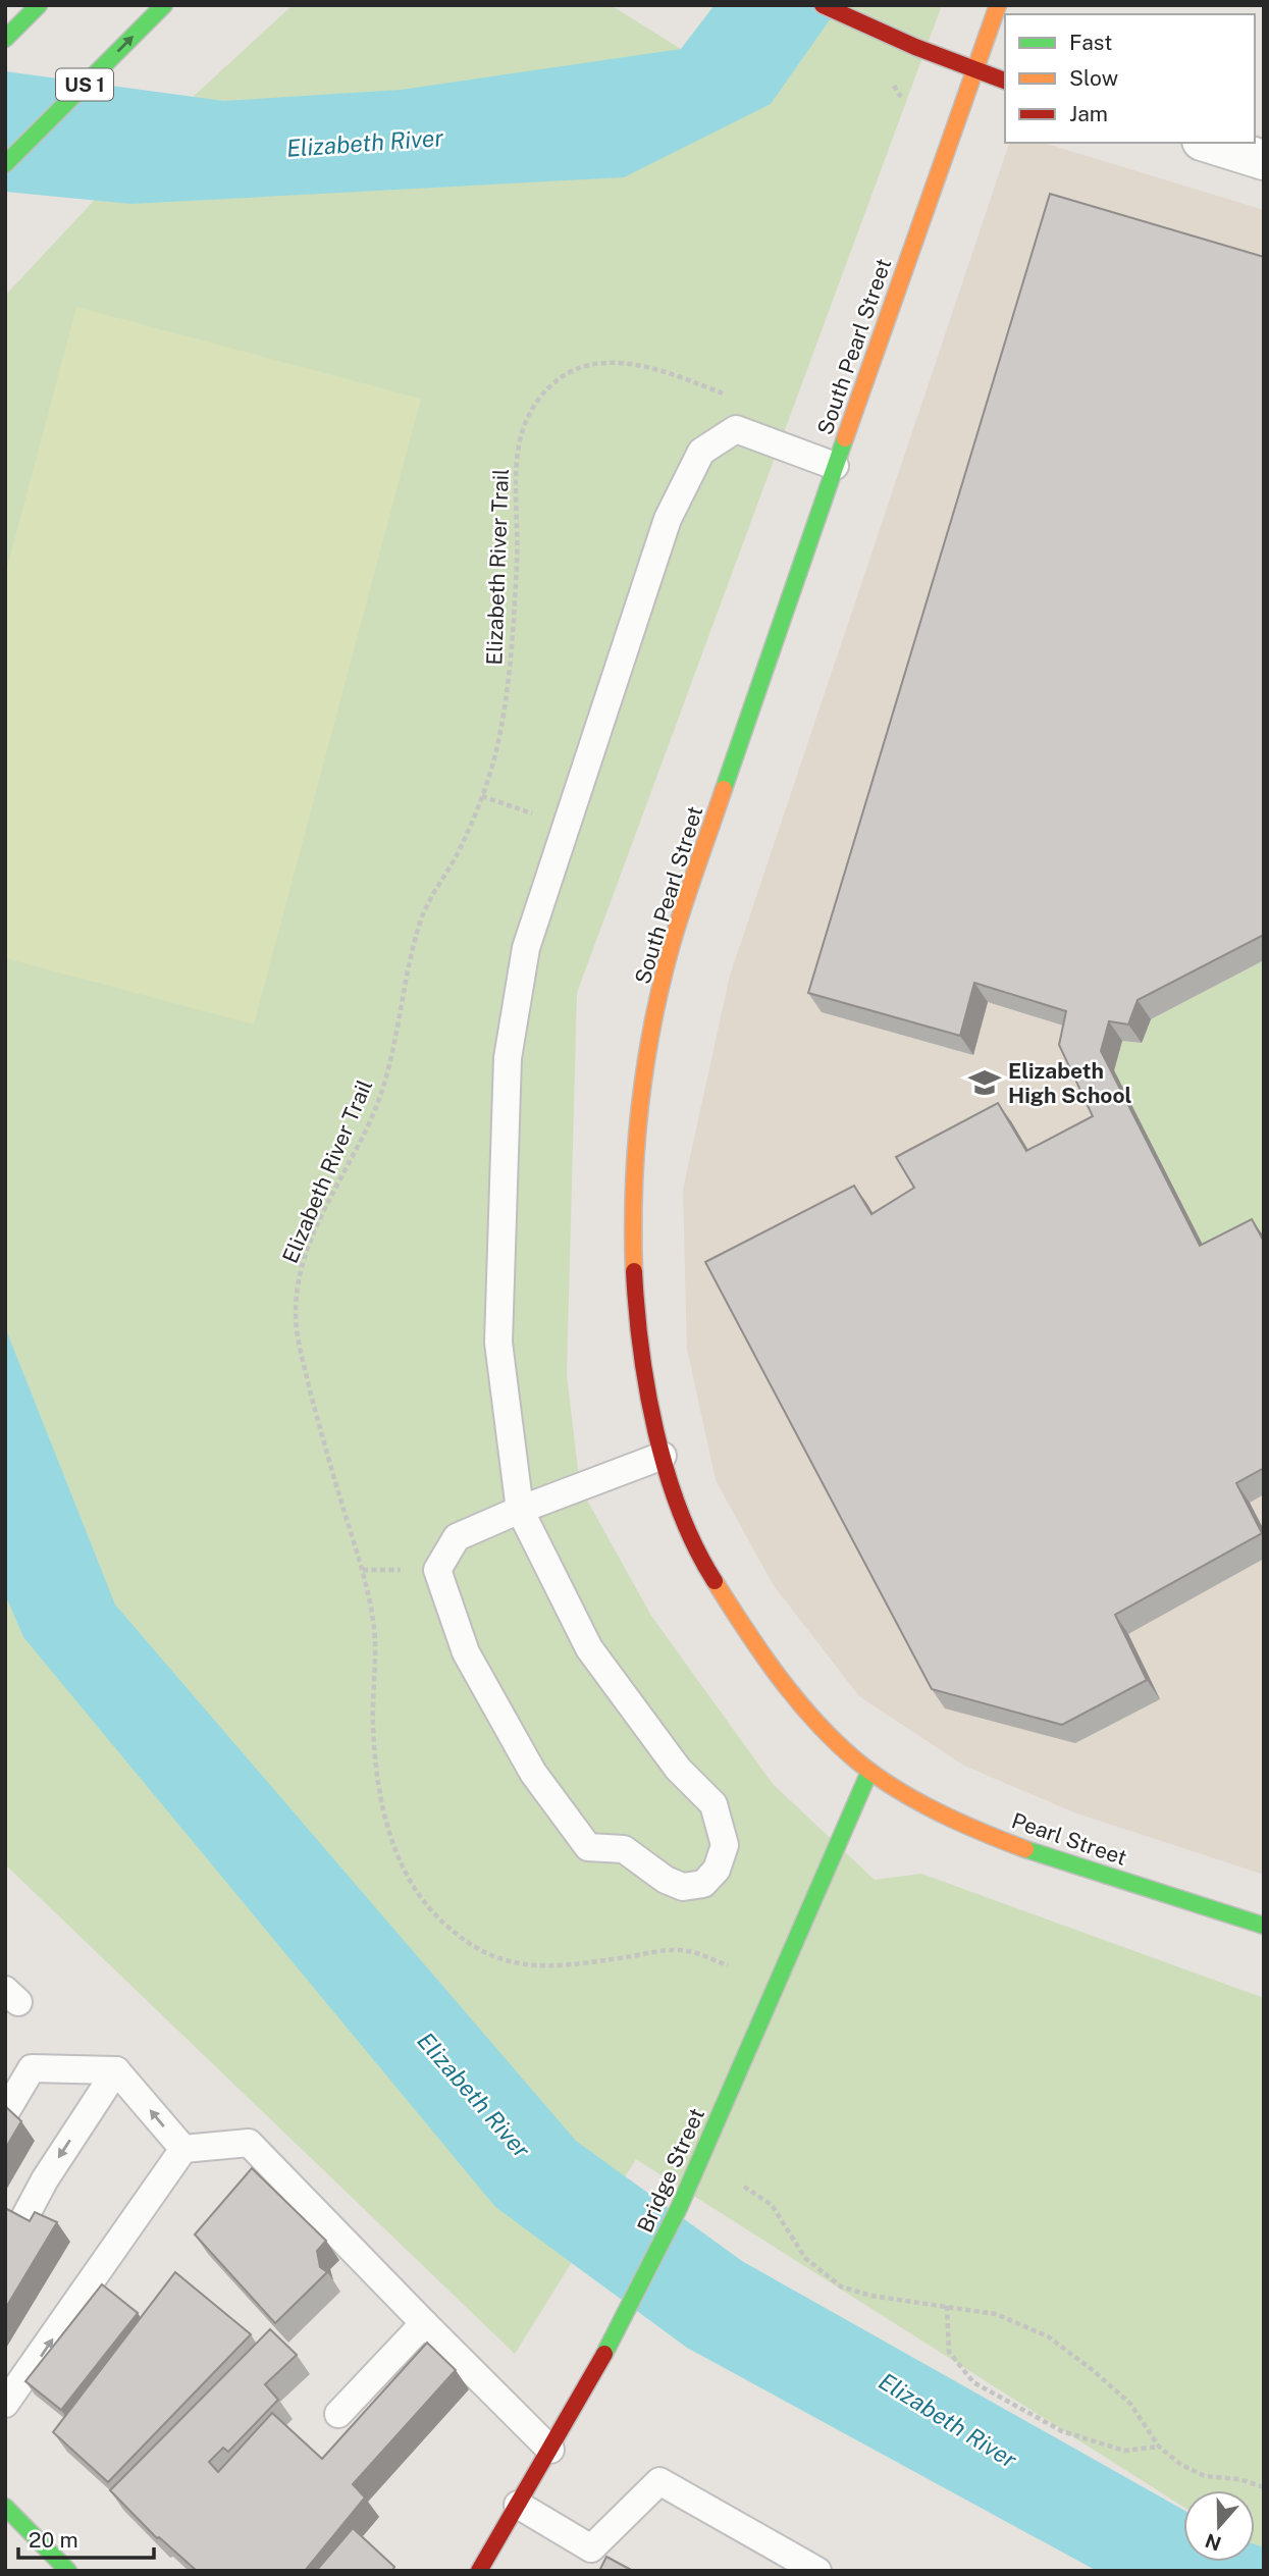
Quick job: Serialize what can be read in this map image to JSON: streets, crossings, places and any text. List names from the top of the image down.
{
  "streets": {
    "main road": [
      "US 1",
      "South Pearl Street",
      "Pearl Street",
      "Bridge Street"
    ],
    "path": ["Elizabeth River Trail"]
  },
  "crossings": [
    ["South Pearl Street", "Pearl Street"],
    ["South Pearl Street", "Bridge Street"],
    ["Pearl Street", "Bridge Street"]
  ],
  "water": ["Elizabeth River"],
  "places": {
    "school or university": ["Elizabeth High School"]
  },
  "legend": ["Fast", "Slow", "Jam"],
  "scale_bar": "20 m",
  "north": "bottom"
}
